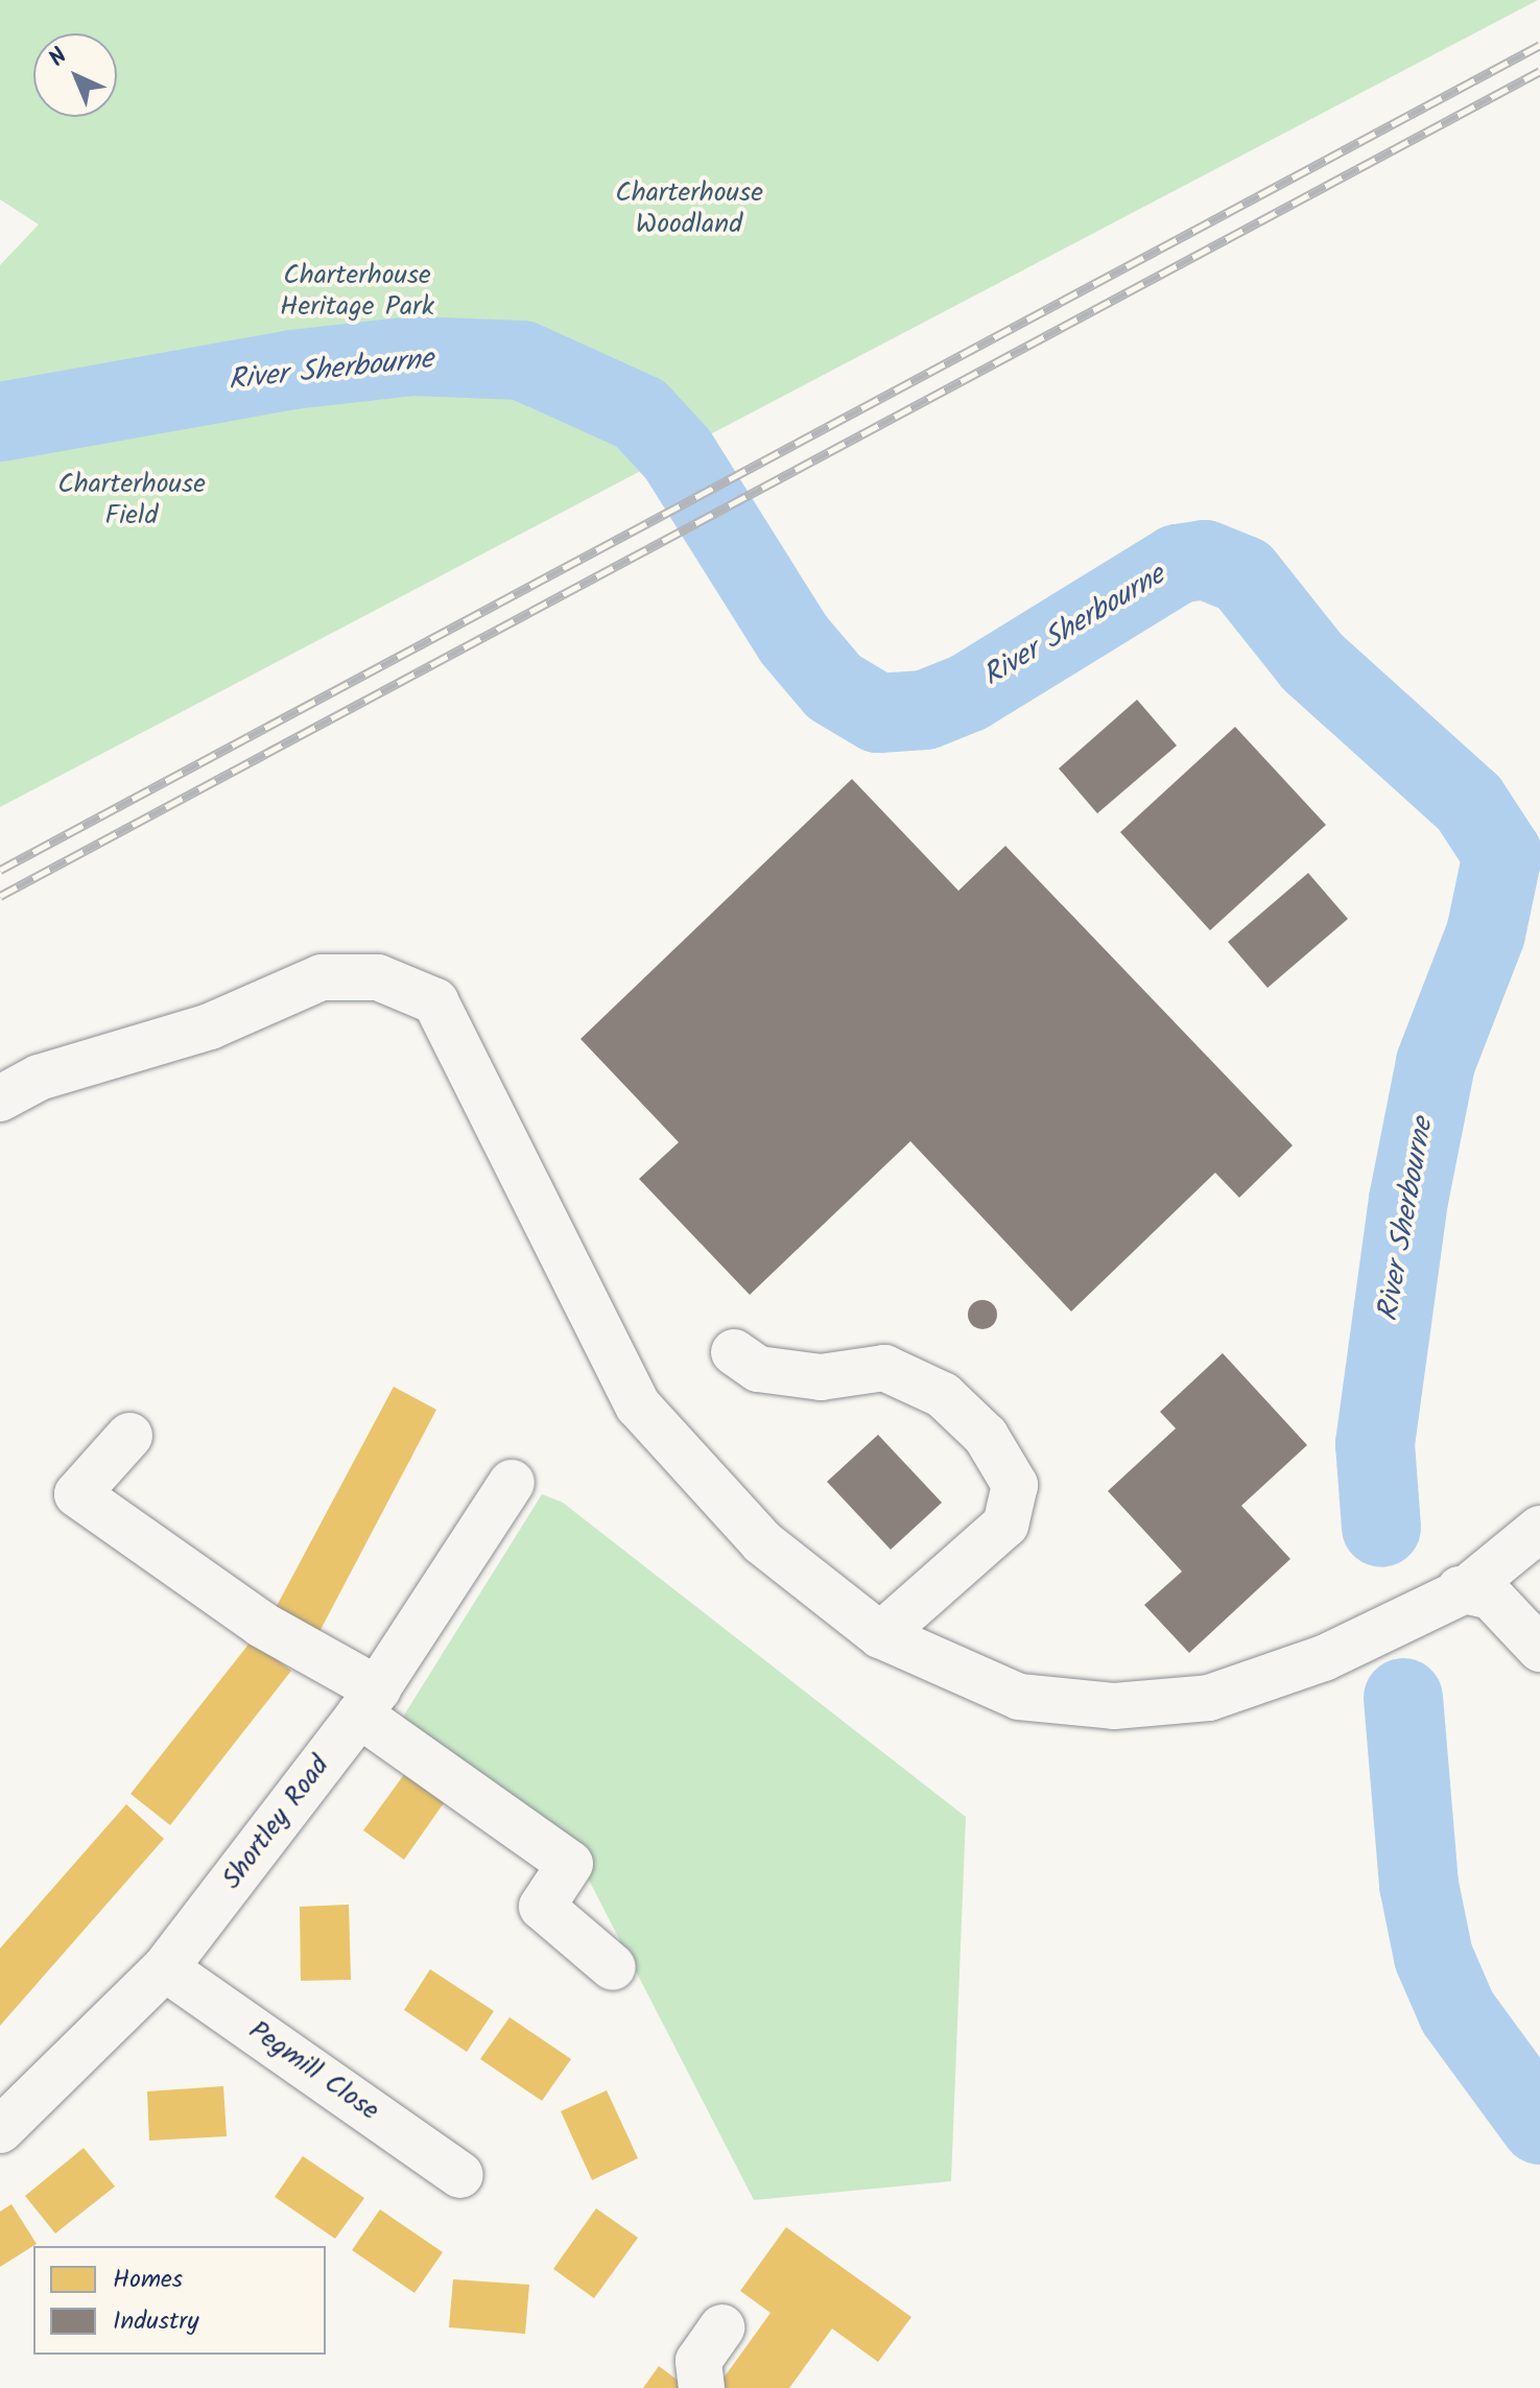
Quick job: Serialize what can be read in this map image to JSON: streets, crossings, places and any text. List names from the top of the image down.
{
  "streets": {
    "street": ["Shortley Road", "Pegmill Close"]
  },
  "crossings": [
    ["Shortley Road", "Pegmill Close"]
  ],
  "water": ["River Sherbourne"],
  "parks": ["Charterhouse Woodland", "Charterhouse Heritage Park", "Charterhouse Field"],
  "legend": ["Homes", "Industry"],
  "north": "top left"
}
